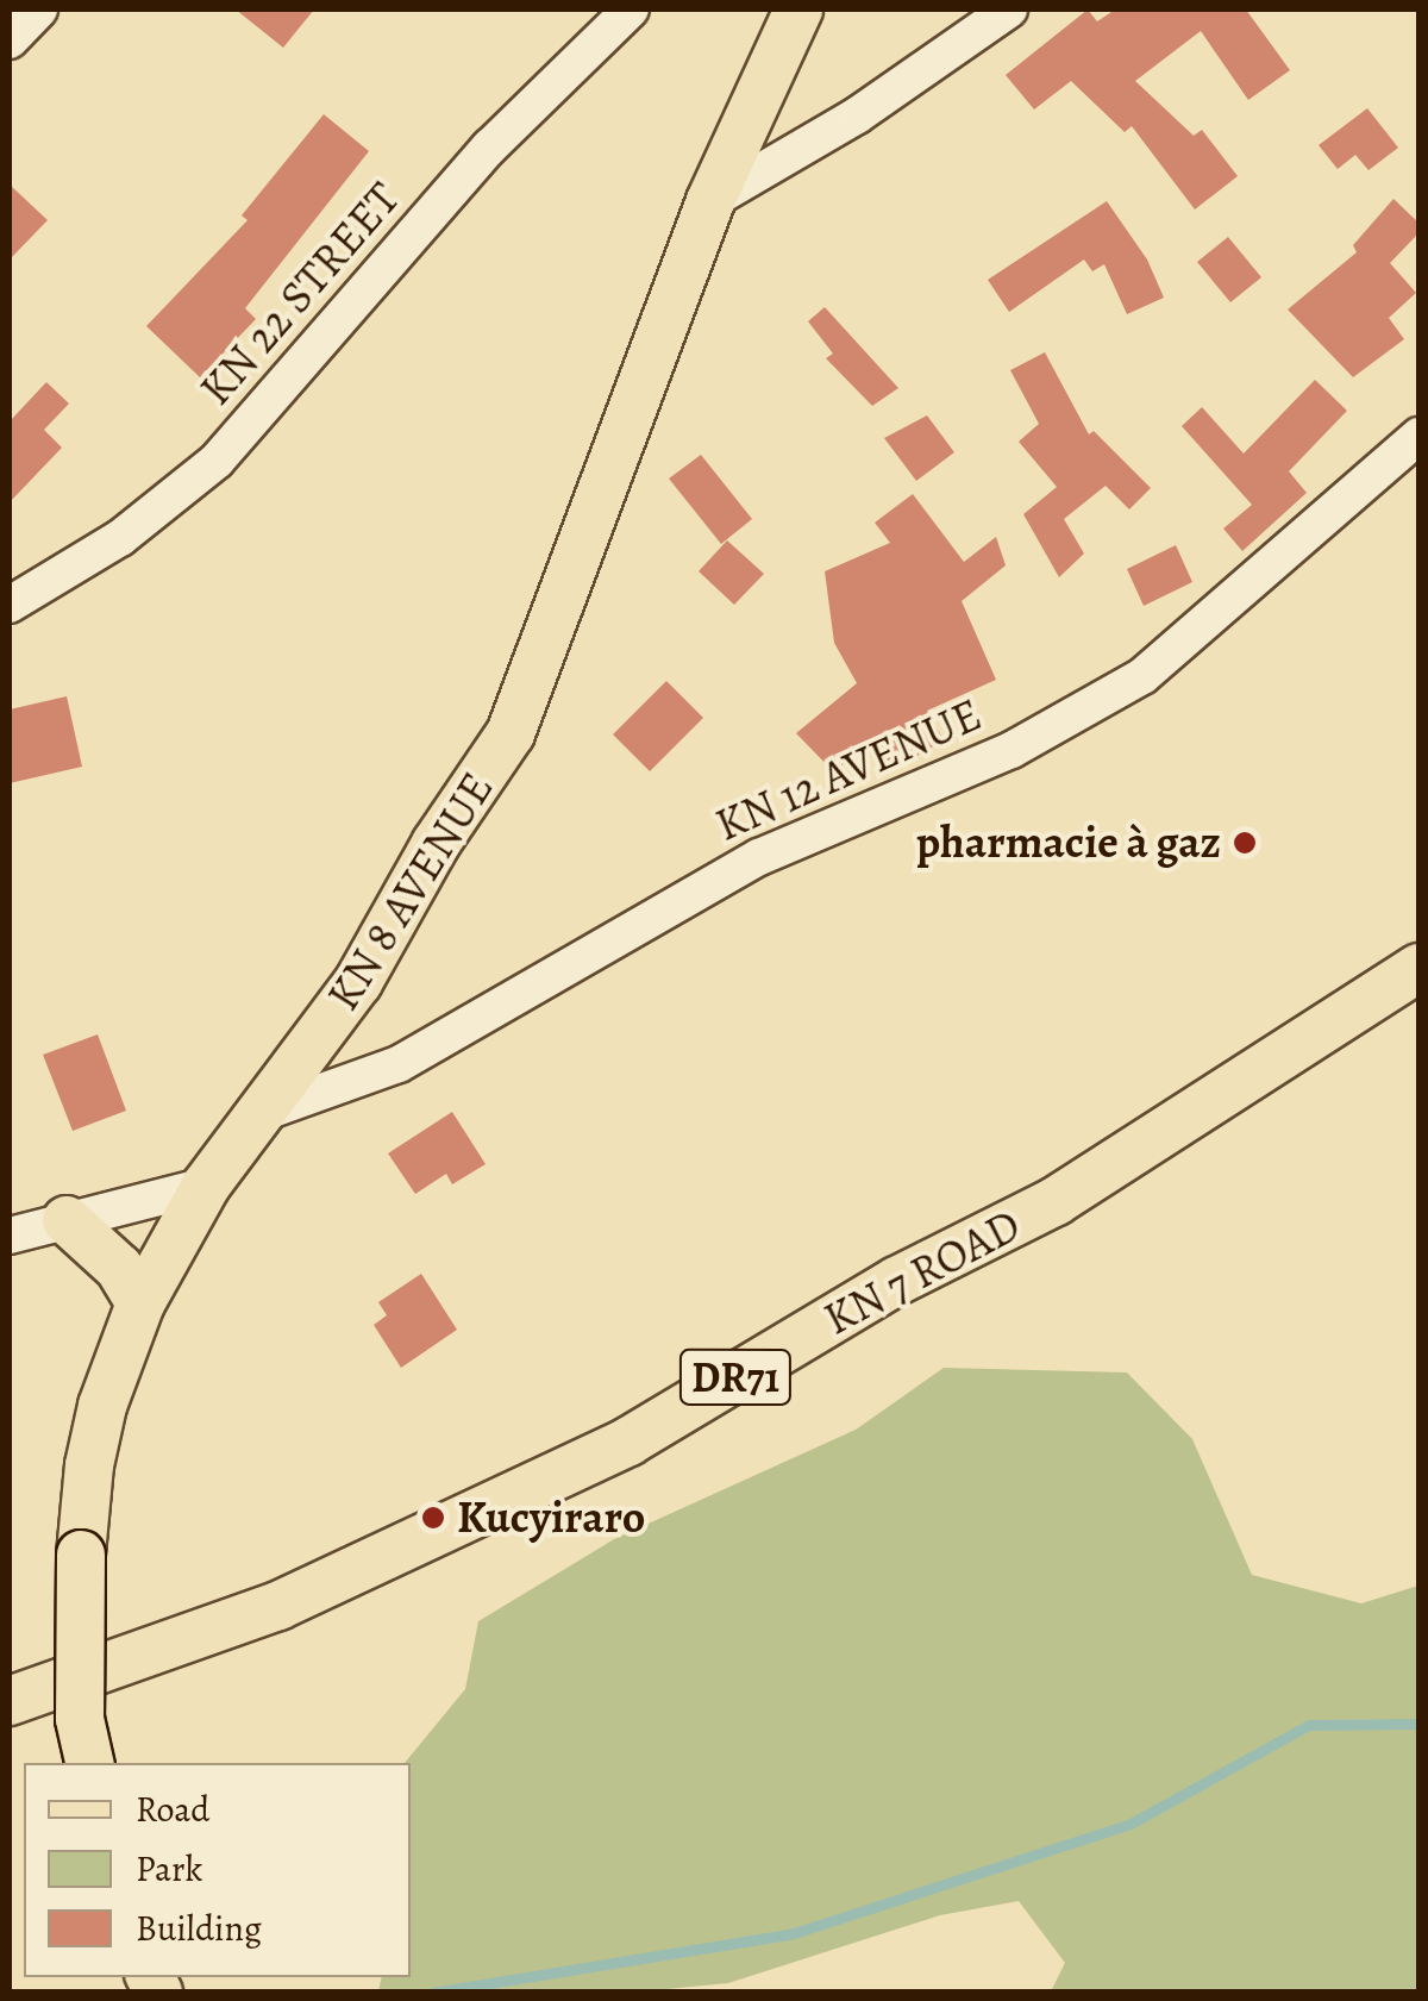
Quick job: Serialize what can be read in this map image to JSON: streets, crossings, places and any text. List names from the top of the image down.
{
  "streets": {
    "main road": ["KN 8 AVENUE", "KN 7 ROAD", "DR71"],
    "street": ["KN 22 STREET", "KN 12 AVENUE"]
  },
  "crossings": [
    ["KN 12 AVENUE", "KN 8 AVENUE"]
  ],
  "places": ["pharmacie à gaz", "Kucyiraro"],
  "legend": ["Road", "Park", "Building"]
}
